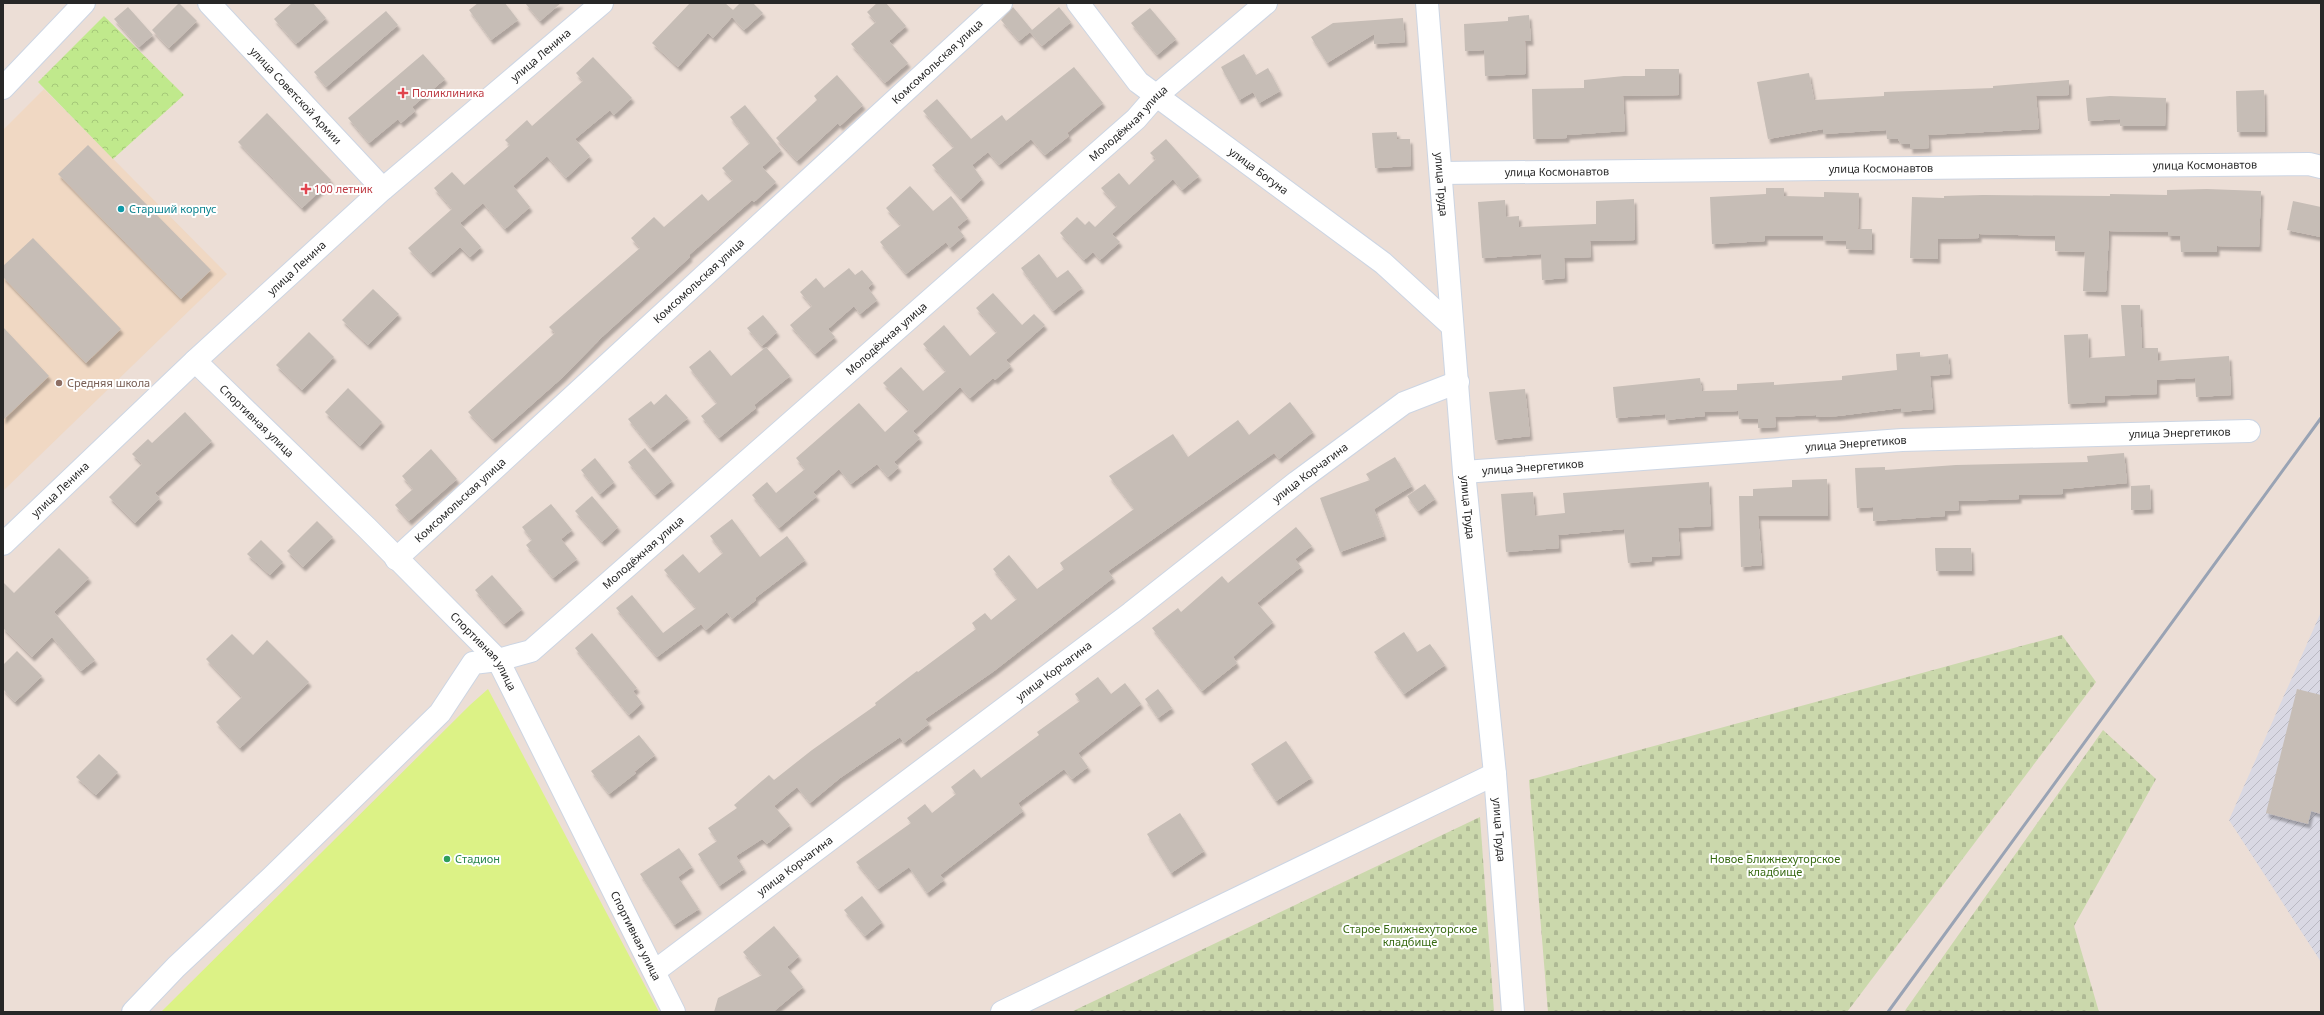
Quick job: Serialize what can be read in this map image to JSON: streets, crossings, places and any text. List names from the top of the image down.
{
  "streets": {
    "street": [
      "улица Ленина",
      "Комсомольская улица",
      "улица Советской Армии",
      "Молодёжная улица",
      "улица Космонавтов",
      "улица Богуна",
      "улица Труда",
      "Спортивная улица",
      "улица Энергетиков",
      "улица Корчагина"
    ]
  },
  "crossings": [
    ["улица Ленина", "улица Советской Армии"],
    ["улица Ленина", "Спортивная улица"],
    ["Комсомольская улица", "Спортивная улица"],
    ["Молодёжная улица", "улица Богуна"],
    ["Молодёжная улица", "Спортивная улица"],
    ["улица Космонавтов", "улица Труда"],
    ["улица Богуна", "улица Труда"],
    ["улица Труда", "улица Энергетиков"],
    ["улица Труда", "улица Корчагина"],
    ["Спортивная улица", "улица Корчагина"]
  ],
  "parks": ["Новое Ближнехуторское кладбище", "Старое Ближнехуторское кладбище"],
  "places": {
    "health": ["Поликлиника", "100 летник"],
    "other": ["Старший корпус", "Средняя школа", "Стадион"]
  }
}
